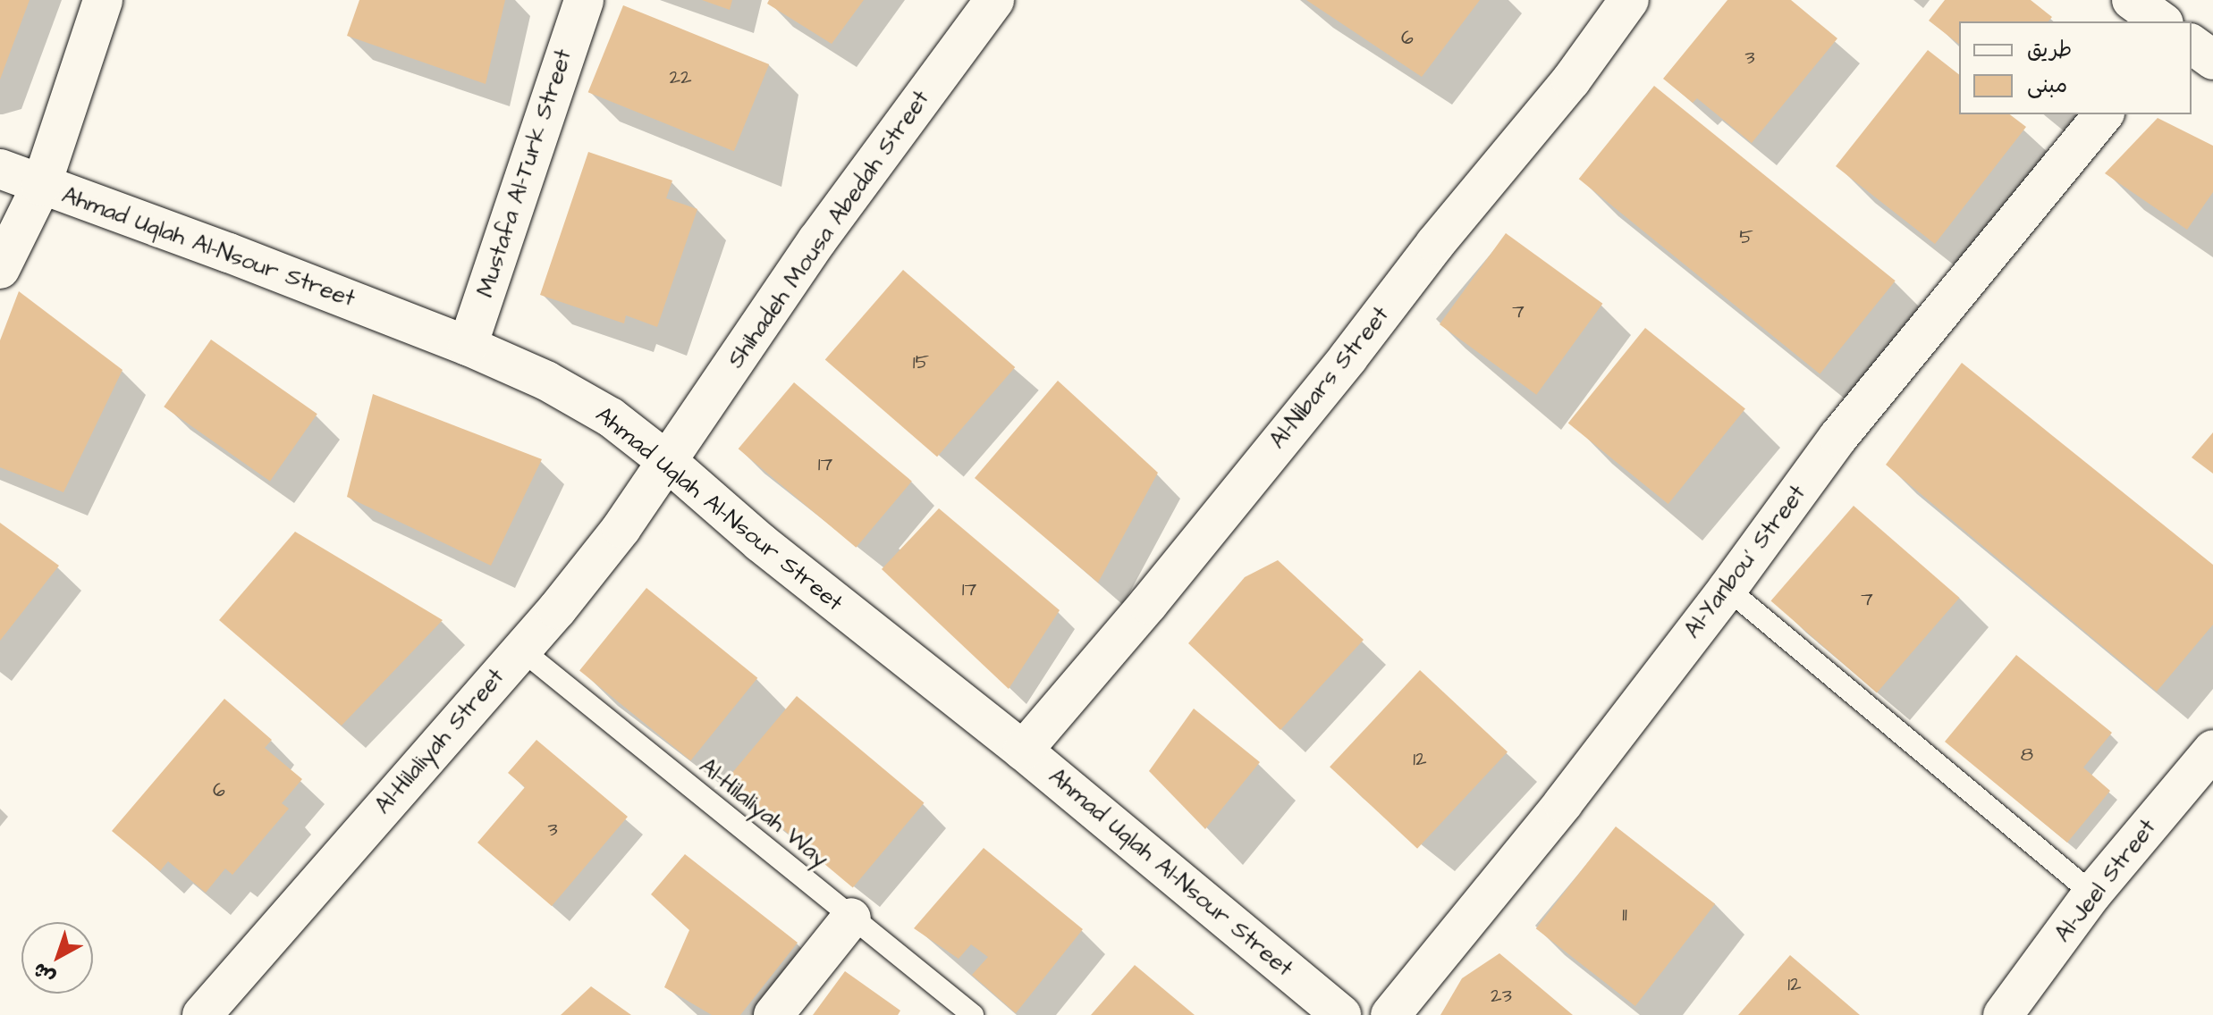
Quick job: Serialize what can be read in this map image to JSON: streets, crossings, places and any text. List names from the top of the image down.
{
  "streets": {
    "street": [
      "Mustafa Al-Turk Street",
      "Shihadeh Mousa Abedah Street",
      "Ahmad Uqlah Al-Nsour Street",
      "Al-Nibars Street",
      "Al-Yanbou' Street",
      "Al-Hilaliyah Street",
      "Al-Jeel Street"
    ],
    "lane": ["Al-Hilaliyah Way"]
  },
  "crossings": [
    ["Mustafa Al-Turk Street", "Ahmad Uqlah Al-Nsour Street"],
    ["Shihadeh Mousa Abedah Street", "Ahmad Uqlah Al-Nsour Street"],
    ["Shihadeh Mousa Abedah Street", "Al-Hilaliyah Street"],
    ["Ahmad Uqlah Al-Nsour Street", "Al-Nibars Street"],
    ["Ahmad Uqlah Al-Nsour Street", "Al-Hilaliyah Street"],
    ["Al-Hilaliyah Street", "Al-Hilaliyah Way"]
  ],
  "house_numbers": [
    "6",
    "3",
    "22",
    "5",
    "7",
    "15",
    "17",
    "17",
    "7",
    "8",
    "12",
    "6",
    "3",
    "11",
    "12",
    "23"
  ],
  "legend": ["طريق", "مبنى"],
  "north": "bottom left"
}
